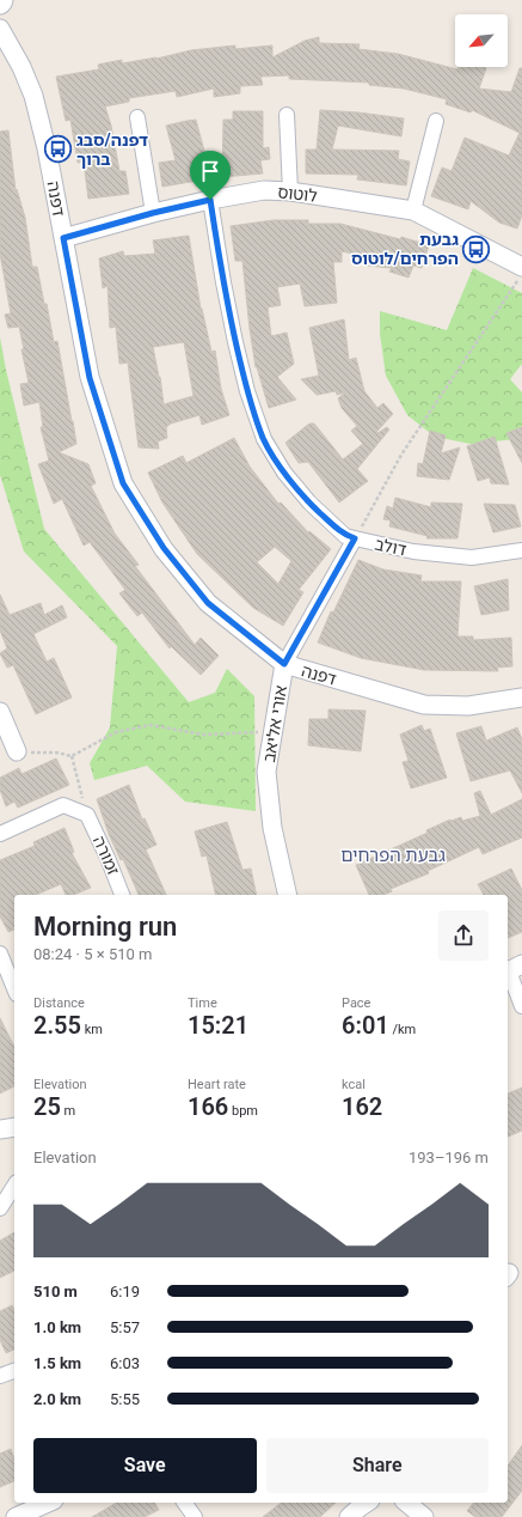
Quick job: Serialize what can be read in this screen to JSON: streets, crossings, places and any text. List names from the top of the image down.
{
  "streets": {
    "street": [
      "לוטוס",
      "דפנה",
      "דולב",
      "אורי אליאב",
      "זמורה"
    ]
  },
  "crossings": [
    ["לוטוס", "דפנה"],
    ["לוטוס", "דולב"],
    ["דפנה", "אורי אליאב"],
    ["דולב", "אורי אליאב"]
  ],
  "districts": ["גבעת הפרחים"],
  "places": {
    "bus stop": ["דפנה/סבג ברוך", "גבעת הפרחים/לוטוס"]
  },
  "north": "bottom left",
  "page": {
    "heading": ["Morning run", "08:24 · 5 × 510 m"],
    "stats": [
      ["Distance", "2.55 km"],
      ["Time", "15:21"],
      ["Pace", "6:01 /km"],
      ["Elevation", "25 m"],
      ["Heart rate", "166 bpm"],
      ["kcal", "162"]
    ],
    "chart": ["Elevation", "193–196 m"],
    "list": [
      {
        "name": "510 m",
        "note": "6:19"
      },
      {
        "name": "1.0 km",
        "note": "5:57"
      },
      {
        "name": "1.5 km",
        "note": "6:03"
      },
      {
        "name": "2.0 km",
        "note": "5:55"
      }
    ],
    "buttons": ["Save", "Share"]
  }
}
